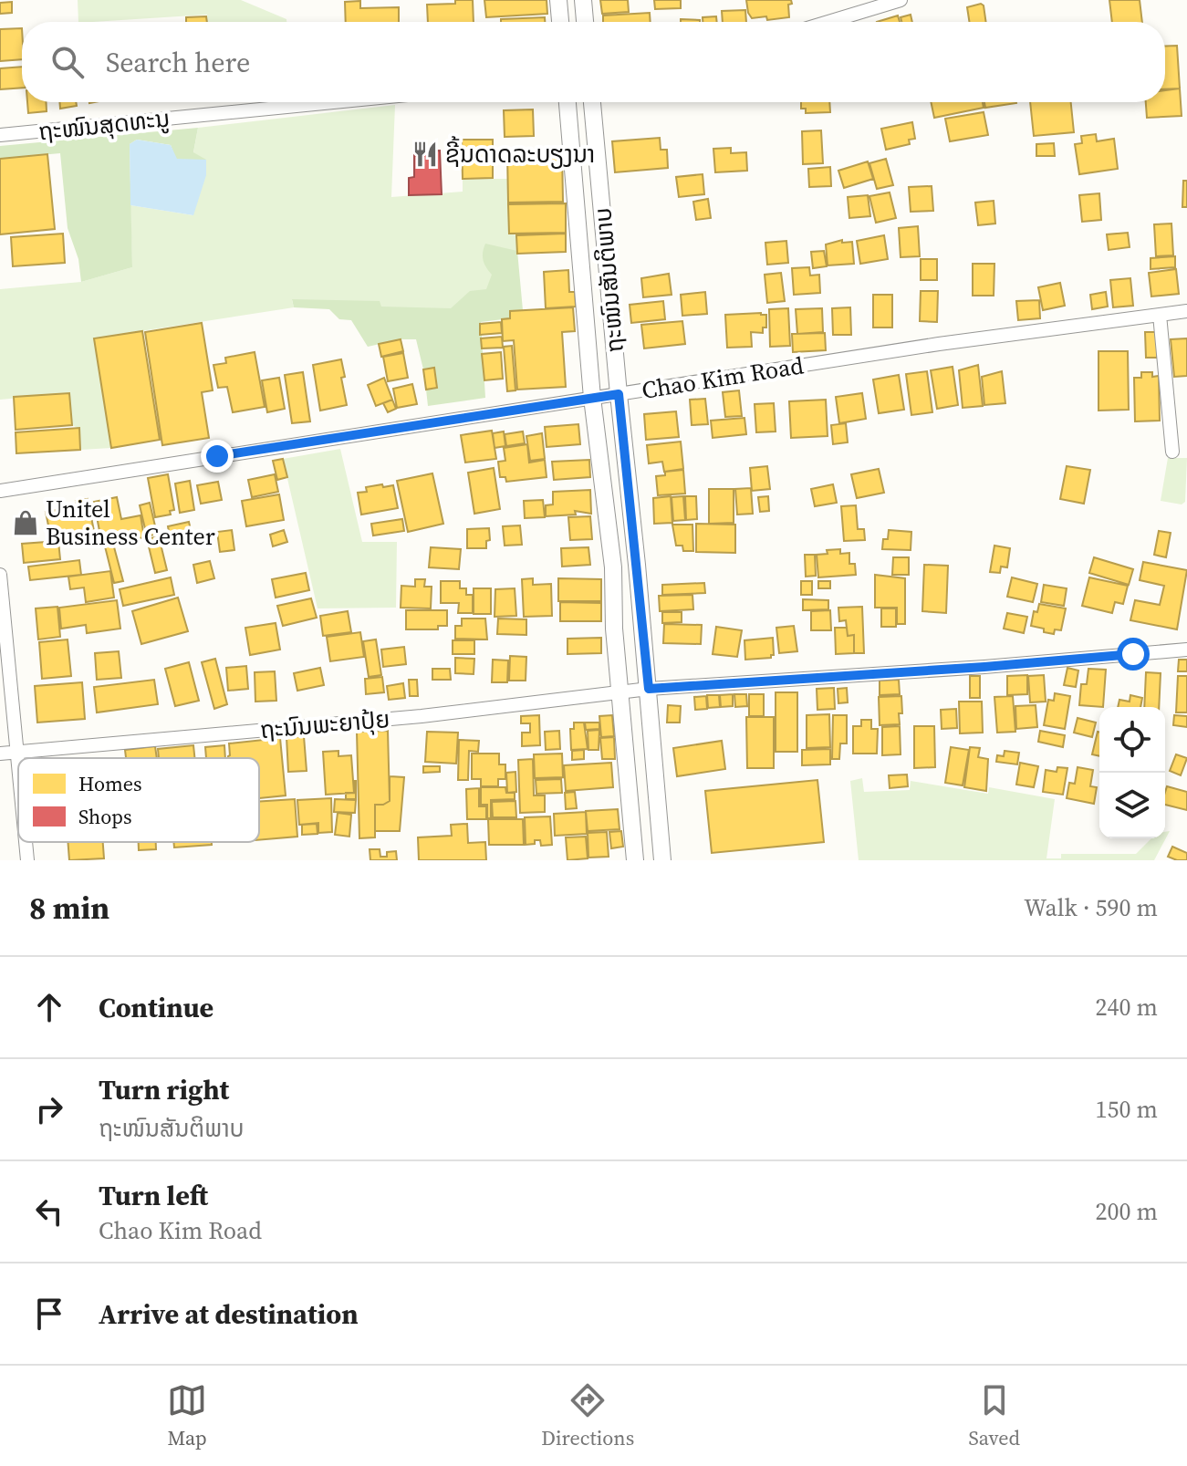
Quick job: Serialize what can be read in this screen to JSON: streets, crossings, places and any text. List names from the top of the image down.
{
  "streets": {
    "street": [
      "ຖະໜົນສຸດທະນູ",
      "ຖະໜົນສັນຕິພາບ",
      "Chao Kim Road",
      "ຖະນົນພະຍາປຸ້ຍ"
    ]
  },
  "crossings": [
    ["ຖະໜົນສັນຕິພາບ", "Chao Kim Road"],
    ["ຖະໜົນສັນຕິພາບ", "ຖະນົນພະຍາປຸ້ຍ"]
  ],
  "places": {
    "restaurant": ["ຊີ້ນດາດລະບຽງນາ"],
    "shop": ["Unitel Business Center"]
  },
  "legend": ["Homes", "Shops"],
  "page": {
    "search": "Search here",
    "heading": ["8 min", "Walk · 590 m"],
    "list": [
      ["Continue", "240 m"],
      ["Turn right", "ຖະໜົນສັນຕິພາບ", "150 m"],
      ["Turn left", "Chao Kim Road", "200 m"],
      "Arrive at destination"
    ],
    "nav": ["Map", "Directions", "Saved"]
  }
}
